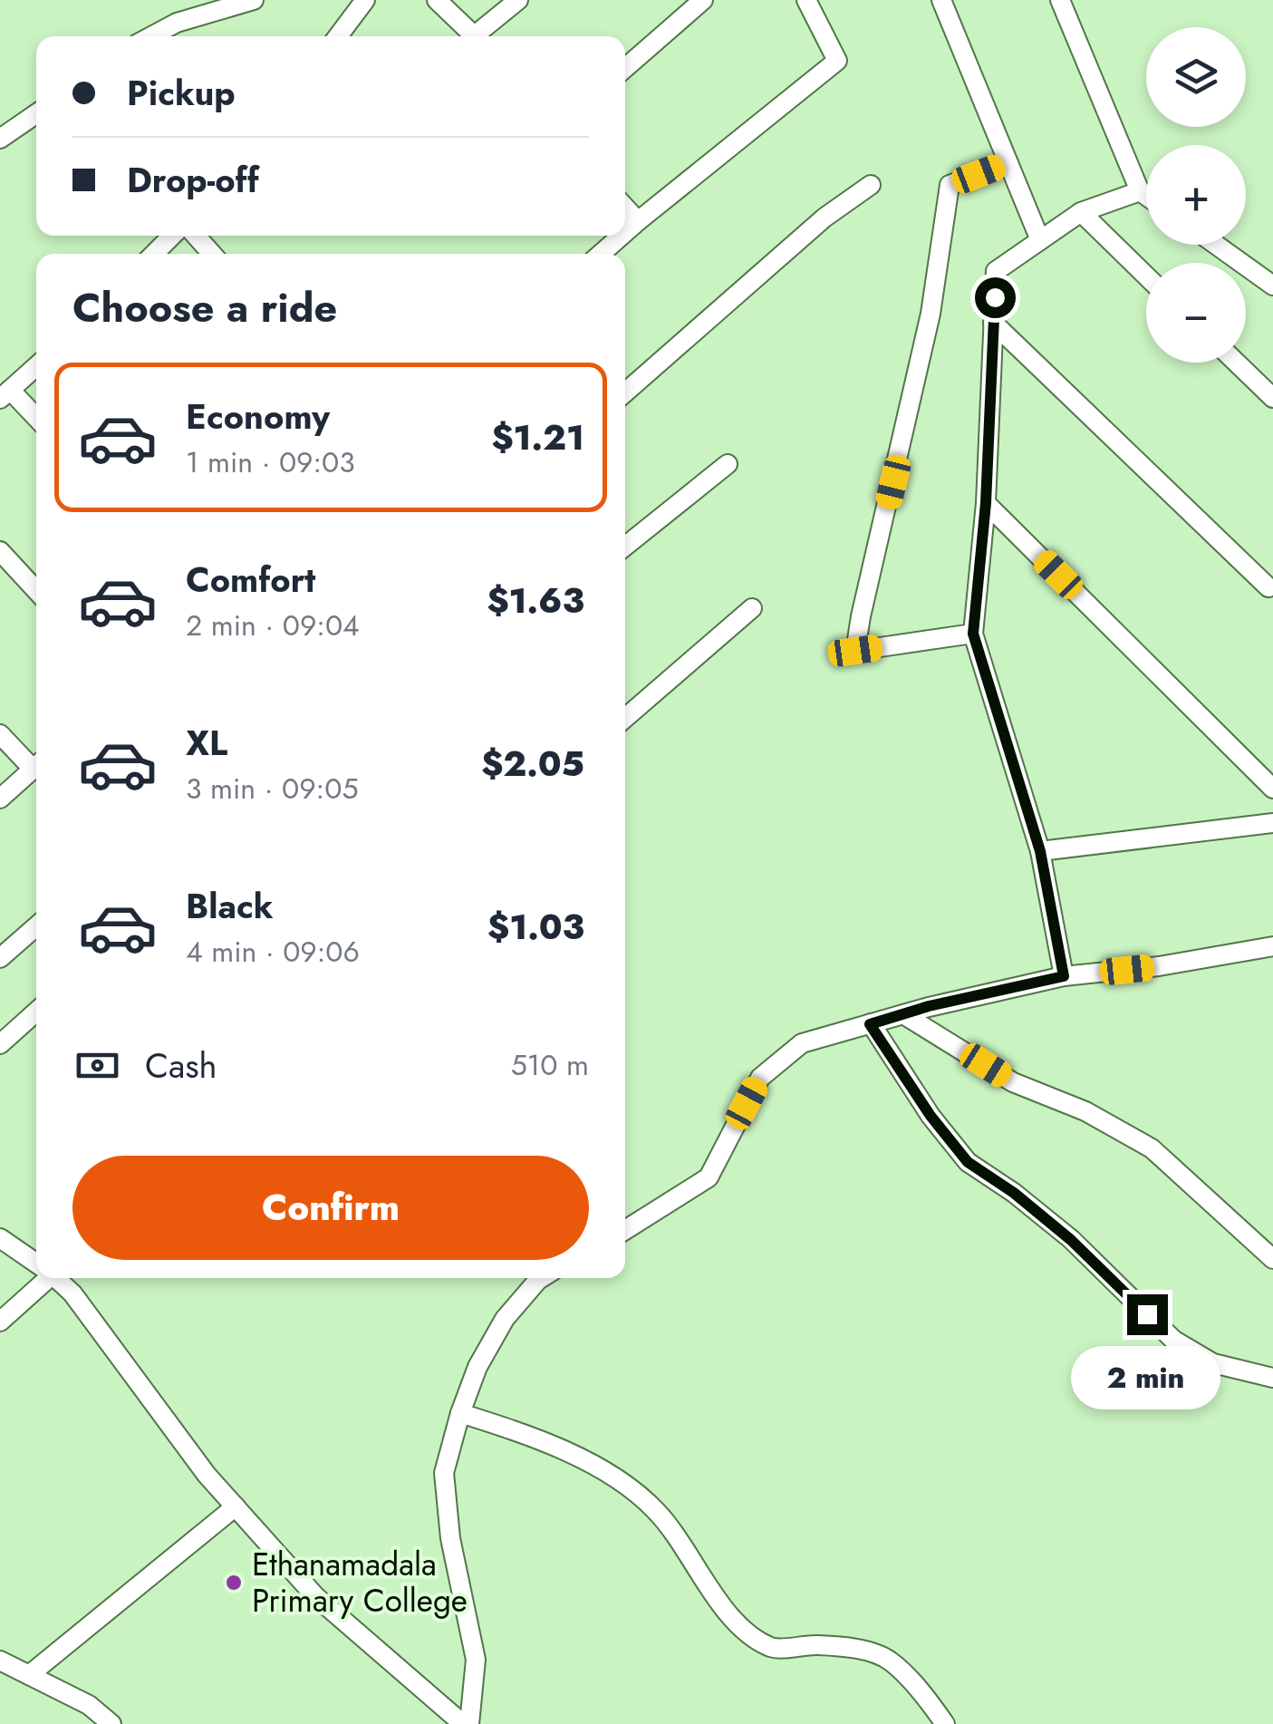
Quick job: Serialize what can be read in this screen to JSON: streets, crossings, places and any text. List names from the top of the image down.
{
  "places": ["Ethanamadala Primary College"],
  "page": {
    "map_buttons": ["+", "−"],
    "banner": ["Pickup", "Drop-off"],
    "heading": "Choose a ride",
    "list": [
      {
        "name": "Economy",
        "note": "1 min · 09:03",
        "value": "$1.21"
      },
      {
        "name": "Comfort",
        "note": "2 min · 09:04",
        "value": "$1.63"
      },
      {
        "name": "XL",
        "note": "3 min · 09:05",
        "value": "$2.05"
      },
      {
        "name": "Black",
        "note": "4 min · 09:06",
        "value": "$1.03"
      }
    ],
    "pay": ["Cash", "510 m"],
    "buttons": "Confirm",
    "bubble": "2 min"
  }
}
